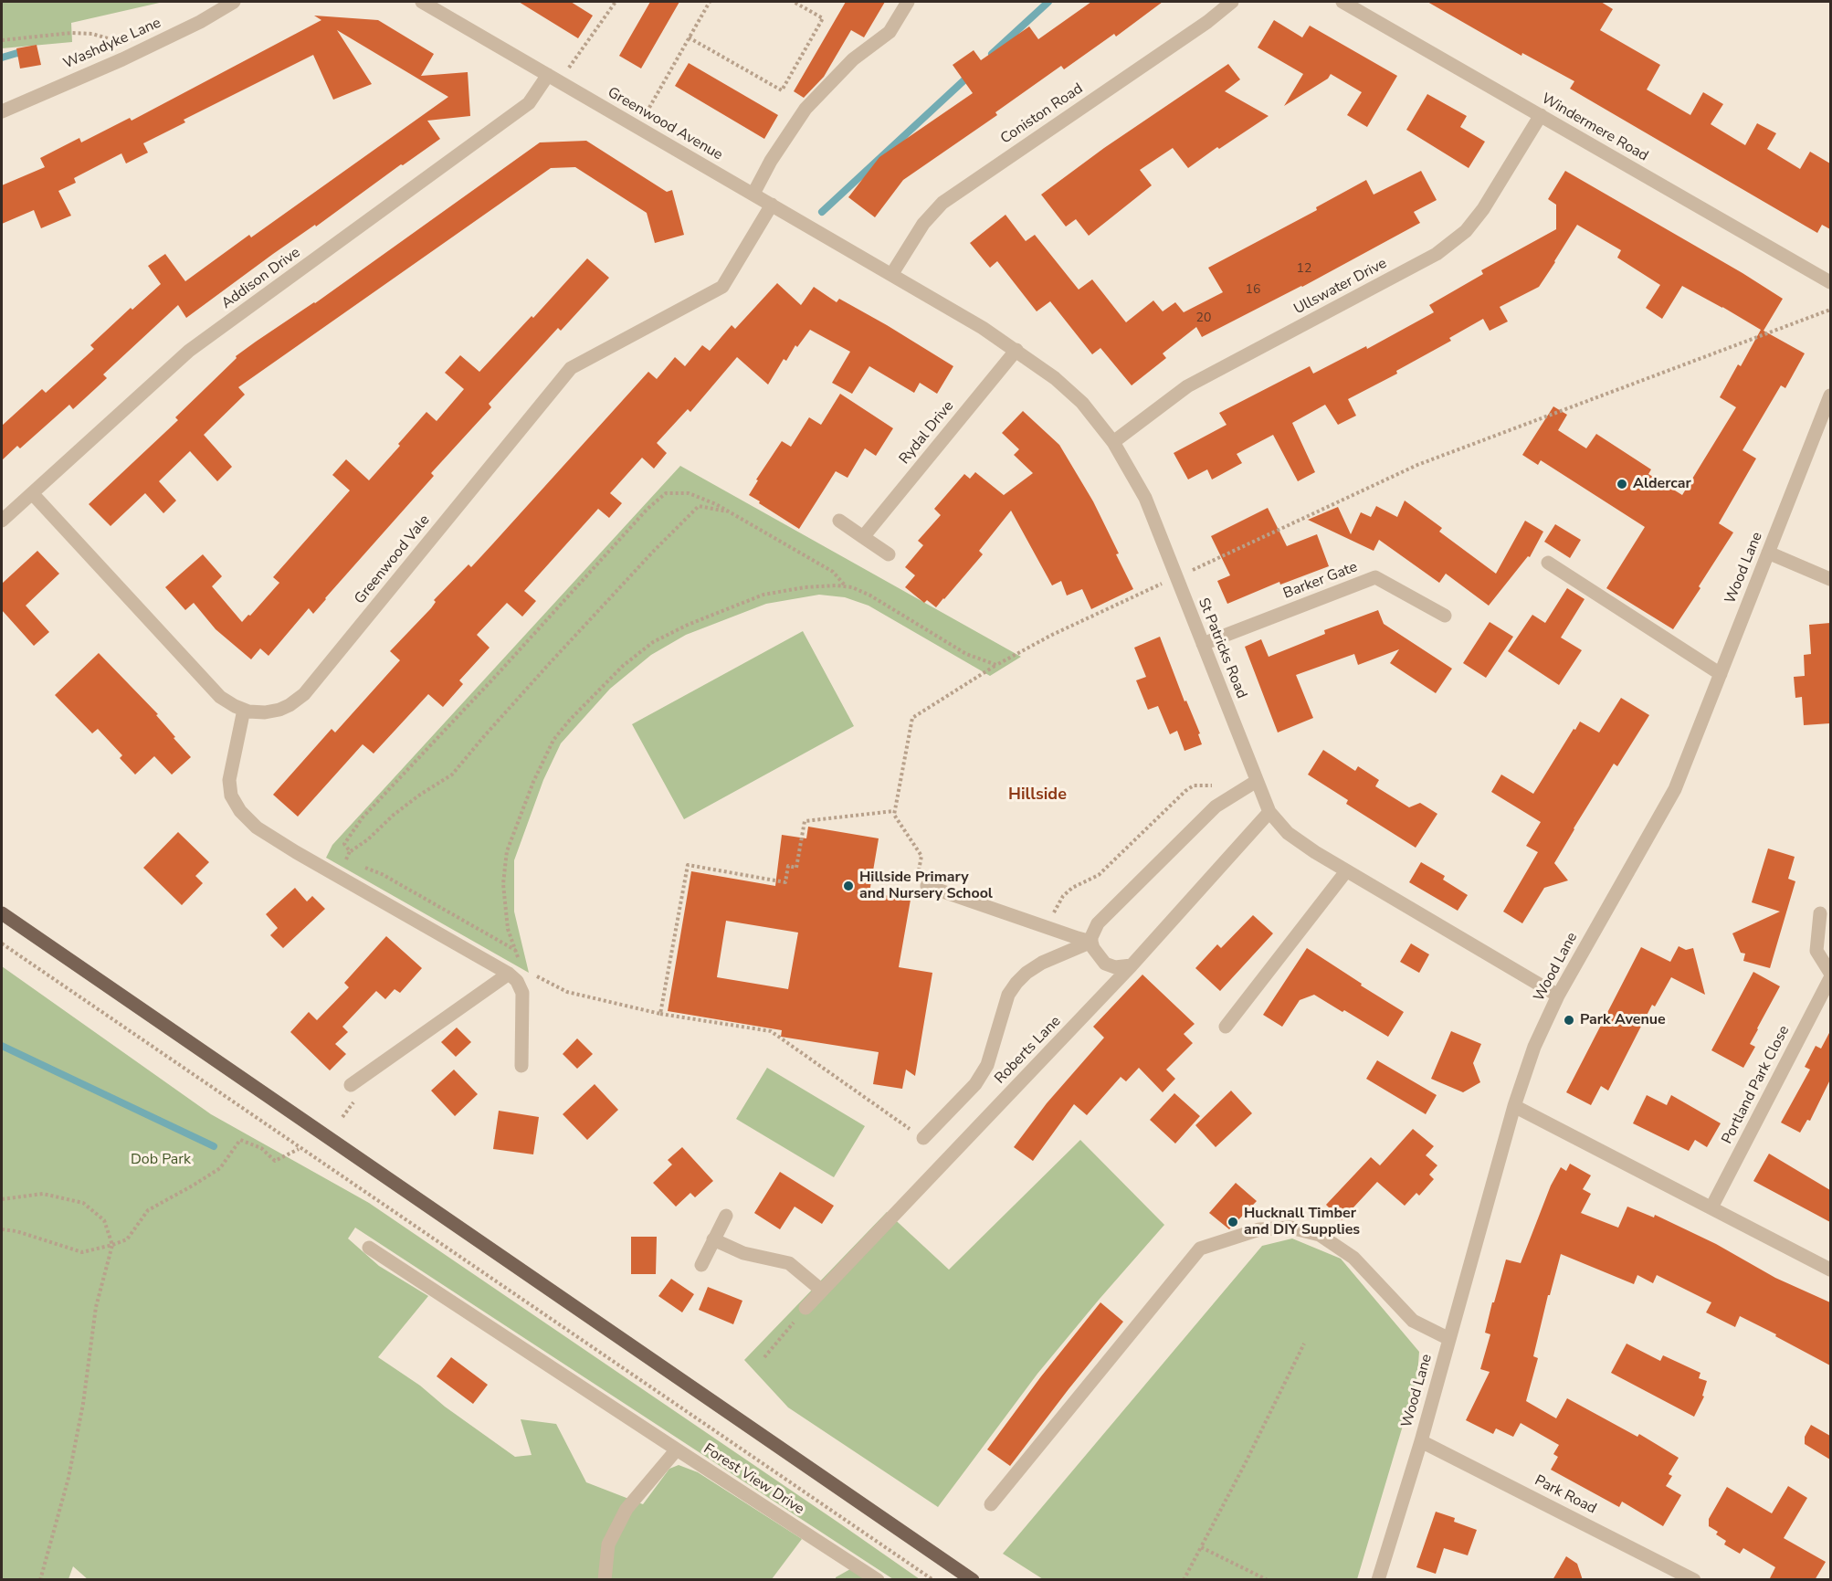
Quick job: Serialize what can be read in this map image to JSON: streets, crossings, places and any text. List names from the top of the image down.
{
  "streets": {
    "street": [
      "Washdyke Lane",
      "Coniston Road",
      "Greenwood Avenue",
      "Windermere Road",
      "Addison Drive",
      "Ullswater Drive",
      "Rydal Drive",
      "Greenwood Vale",
      "Wood Lane",
      "Barker Gate",
      "St Patricks Road",
      "Roberts Lane",
      "Portland Park Close",
      "Forest View Drive",
      "Park Road"
    ]
  },
  "crossings": [
    ["Coniston Road", "Greenwood Avenue"],
    ["Coniston Road", "St Patricks Road"],
    ["Greenwood Avenue", "Addison Drive"],
    ["Greenwood Avenue", "Greenwood Vale"],
    ["Greenwood Avenue", "St Patricks Road"],
    ["Windermere Road", "Ullswater Drive"],
    ["Addison Drive", "Greenwood Vale"],
    ["Ullswater Drive", "St Patricks Road"],
    ["Rydal Drive", "St Patricks Road"],
    ["Wood Lane", "St Patricks Road"],
    ["Wood Lane", "Park Road"],
    ["Barker Gate", "St Patricks Road"],
    ["St Patricks Road", "Roberts Lane"]
  ],
  "districts": ["Hillside"],
  "parks": ["Dob Park"],
  "places": [
    "Aldercar",
    "Hillside Primary and Nursery School",
    "Park Avenue",
    "Hucknall Timber and DIY Supplies"
  ],
  "house_numbers": ["12", "16", "20"]
}
